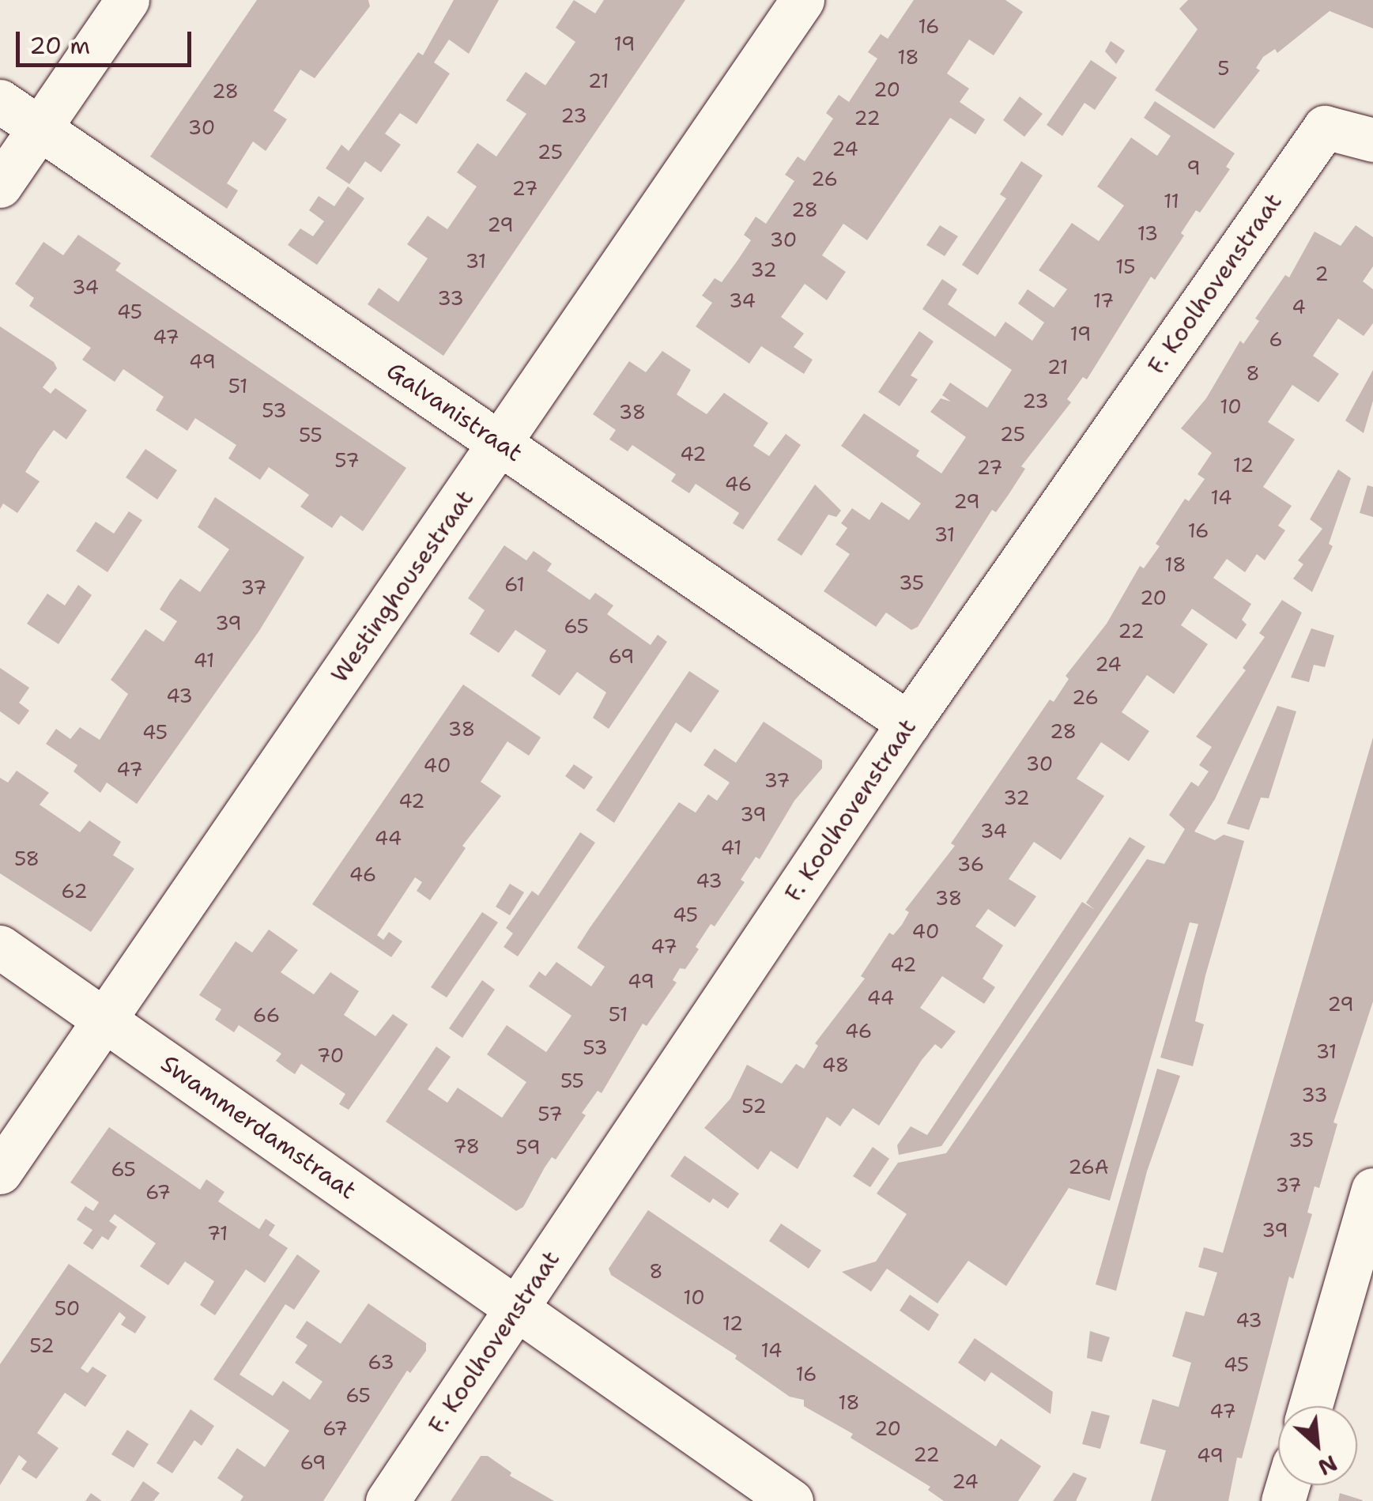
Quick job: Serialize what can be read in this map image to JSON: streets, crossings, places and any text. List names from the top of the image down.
{
  "streets": {
    "street": [
      "F. Koolhovenstraat",
      "Galvanistraat",
      "Westinghousestraat",
      "Swammerdamstraat"
    ]
  },
  "crossings": [
    ["F. Koolhovenstraat", "Galvanistraat"],
    ["F. Koolhovenstraat", "Swammerdamstraat"],
    ["Galvanistraat", "Westinghousestraat"],
    ["Westinghousestraat", "Swammerdamstraat"]
  ],
  "house_numbers": [
    "16",
    "19",
    "18",
    "5",
    "21",
    "20",
    "28",
    "23",
    "22",
    "30",
    "24",
    "25",
    "9",
    "26",
    "27",
    "11",
    "28",
    "29",
    "13",
    "30",
    "31",
    "15",
    "32",
    "2",
    "34",
    "33",
    "34",
    "17",
    "4",
    "45",
    "19",
    "47",
    "6",
    "49",
    "21",
    "8",
    "51",
    "23",
    "10",
    "53",
    "38",
    "25",
    "55",
    "42",
    "57",
    "12",
    "27",
    "46",
    "14",
    "29",
    "16",
    "31",
    "18",
    "35",
    "61",
    "37",
    "20",
    "39",
    "65",
    "22",
    "69",
    "41",
    "24",
    "43",
    "26",
    "38",
    "28",
    "45",
    "30",
    "40",
    "47",
    "37",
    "32",
    "42",
    "39",
    "34",
    "44",
    "41",
    "58",
    "36",
    "46",
    "43",
    "62",
    "38",
    "45",
    "40",
    "47",
    "42",
    "49",
    "44",
    "29",
    "51",
    "66",
    "46",
    "53",
    "31",
    "70",
    "48",
    "55",
    "33",
    "52",
    "57",
    "35",
    "78",
    "59",
    "26A",
    "65",
    "37",
    "67",
    "39",
    "71",
    "8",
    "10",
    "50",
    "43",
    "12",
    "52",
    "14",
    "63",
    "45",
    "16",
    "65",
    "18",
    "47",
    "67",
    "20",
    "22",
    "49",
    "69",
    "24"
  ],
  "scale_bar": "20 m",
  "north": "bottom right"
}
